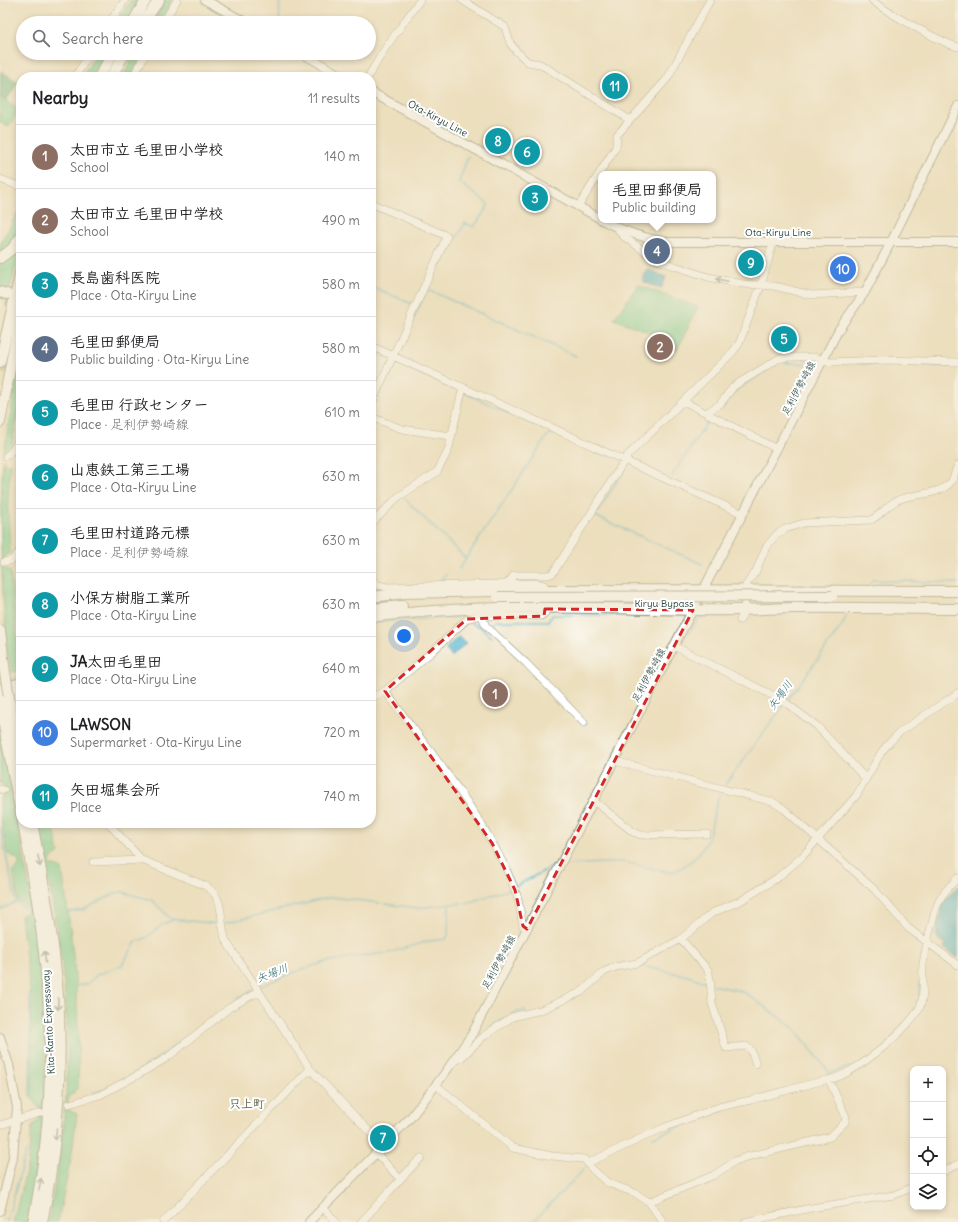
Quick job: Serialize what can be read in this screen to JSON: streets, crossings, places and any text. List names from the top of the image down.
{
  "streets": {
    "highway": ["Kiryu Bypass", "Kita-Kanto Expressway"],
    "main road": ["Ota-Kiryu Line", "足利伊勢崎線"]
  },
  "crossings": [
    ["Ota-Kiryu Line", "足利伊勢崎線"]
  ],
  "districts": ["只上町"],
  "water": ["矢場川"],
  "page": {
    "search": "Search here",
    "pins": [
      "11",
      "8",
      "6",
      "3",
      "4",
      "9",
      "10",
      "5",
      "2",
      "1",
      "7"
    ],
    "heading": ["Nearby", "11 results"],
    "list": [
      {
        "mark": "1",
        "name": "太田市立 毛里田小学校",
        "note": "School",
        "value": "140 m"
      },
      {
        "mark": "2",
        "name": "太田市立 毛里田中学校",
        "note": "School",
        "value": "490 m"
      },
      {
        "mark": "3",
        "name": "長島歯科医院",
        "note": "Place · Ota-Kiryu Line",
        "value": "580 m"
      },
      {
        "mark": "4",
        "name": "毛里田郵便局",
        "note": "Public building · Ota-Kiryu Line",
        "value": "580 m"
      },
      {
        "mark": "5",
        "name": "毛里田 行政センター",
        "note": "Place · 足利伊勢崎線",
        "value": "610 m"
      },
      {
        "mark": "6",
        "name": "山恵鉄工第三工場",
        "note": "Place · Ota-Kiryu Line",
        "value": "630 m"
      },
      {
        "mark": "7",
        "name": "毛里田村道路元標",
        "note": "Place · 足利伊勢崎線",
        "value": "630 m"
      },
      {
        "mark": "8",
        "name": "小保方樹脂工業所",
        "note": "Place · Ota-Kiryu Line",
        "value": "630 m"
      },
      {
        "mark": "9",
        "name": "JA太田毛里田",
        "note": "Place · Ota-Kiryu Line",
        "value": "640 m"
      },
      {
        "mark": "10",
        "name": "LAWSON",
        "note": "Supermarket · Ota-Kiryu Line",
        "value": "720 m"
      },
      {
        "mark": "11",
        "name": "矢田堀集会所",
        "note": "Place",
        "value": "740 m"
      }
    ],
    "popup": ["毛里田郵便局", "Public building"],
    "map_buttons": ["+", "−"]
  }
}
